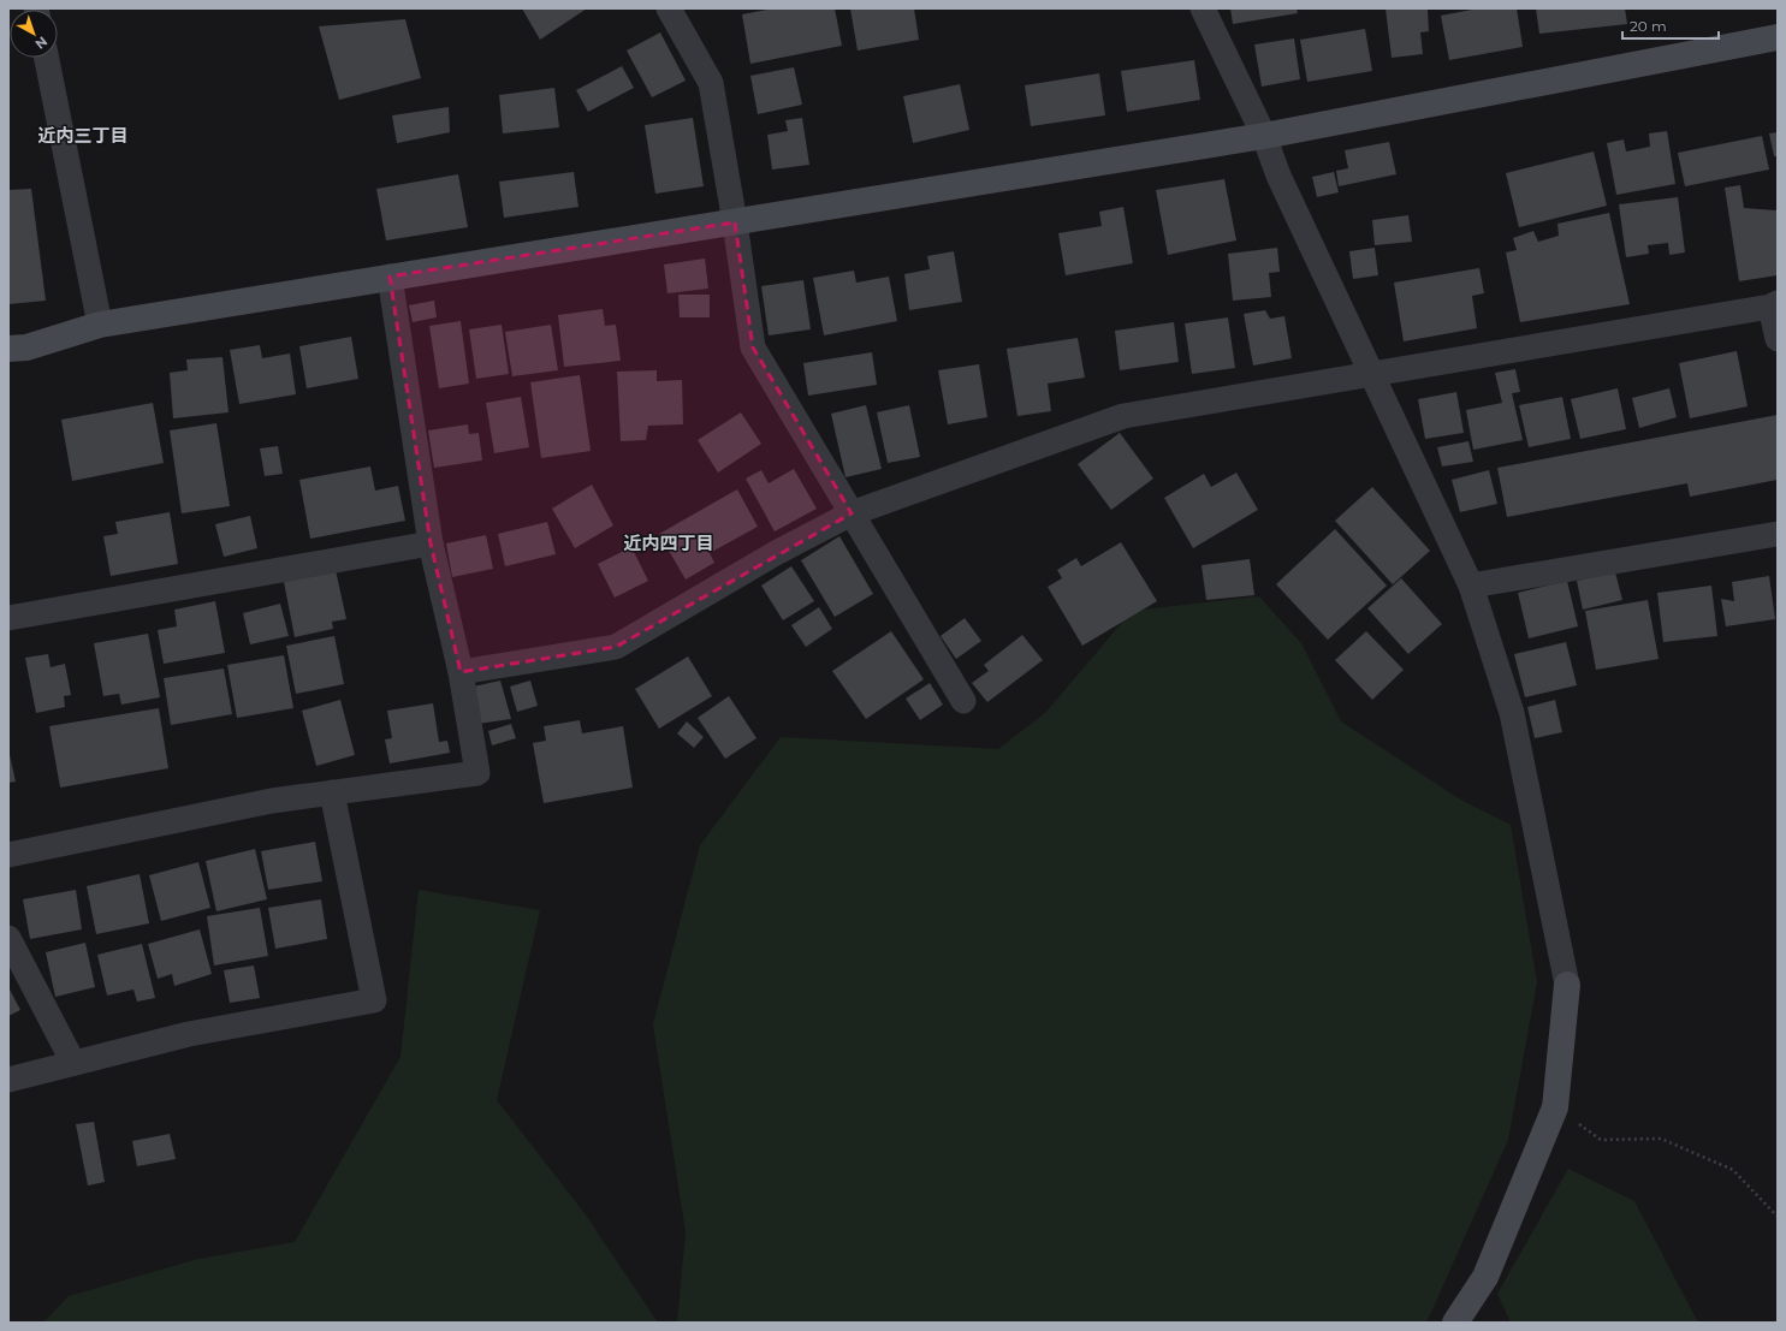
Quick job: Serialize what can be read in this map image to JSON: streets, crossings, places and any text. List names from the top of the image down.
{
  "districts": ["近内三丁目", "近内四丁目"],
  "scale_bar": "20 m",
  "north": "bottom right"
}
